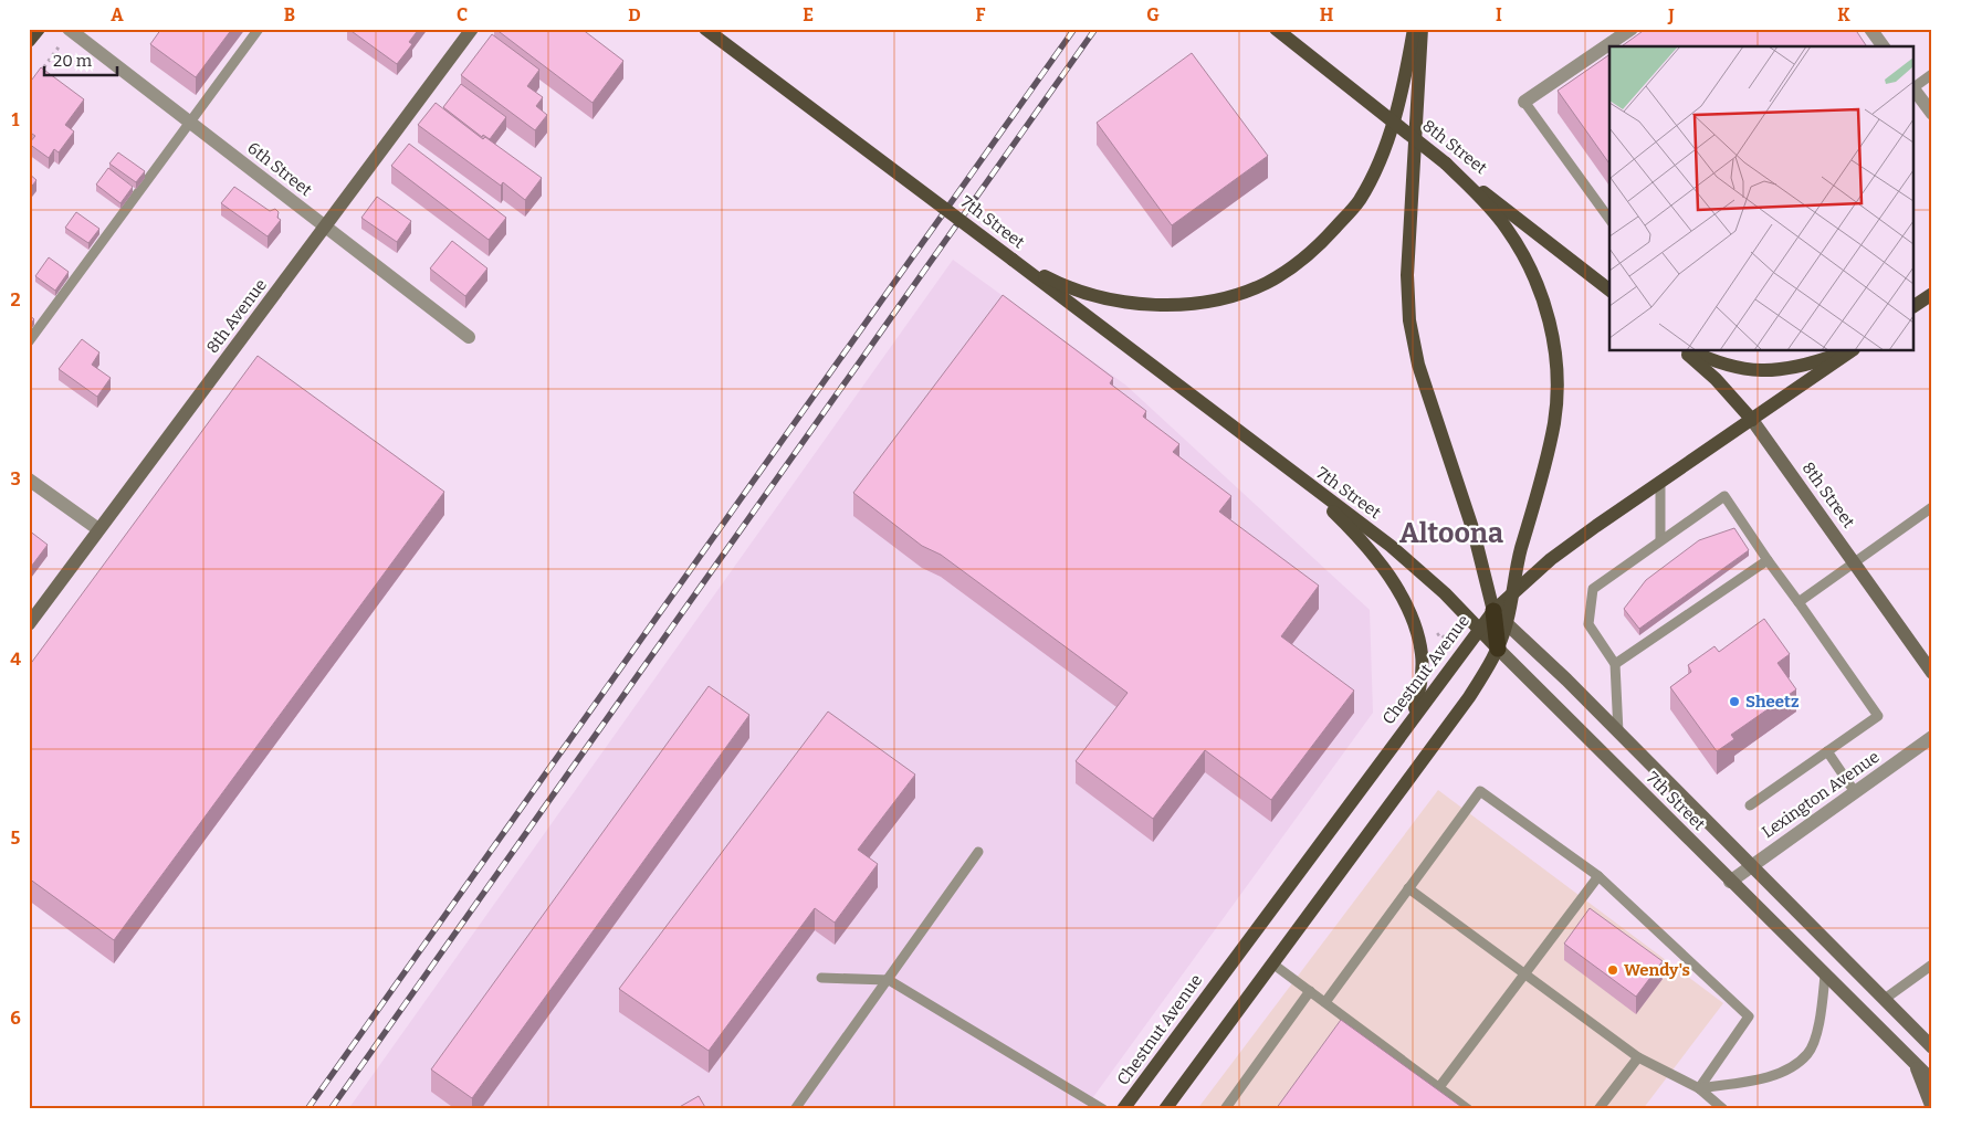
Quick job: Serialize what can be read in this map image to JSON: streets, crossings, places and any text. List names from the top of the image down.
{
  "streets": {
    "main road": [
      "8th Street",
      "7th Street",
      "8th Avenue",
      "Chestnut Avenue"
    ],
    "street": ["6th Street", "Lexington Avenue"]
  },
  "crossings": [
    ["8th Street", "Chestnut Avenue"],
    ["6th Street", "8th Avenue"],
    ["7th Street", "Chestnut Avenue"],
    ["7th Street", "Lexington Avenue"]
  ],
  "districts": ["Altoona"],
  "places": ["Sheetz", "Wendy's"],
  "scale_bar": "20 m",
  "grid": {
    "columns": [
      "A",
      "B",
      "C",
      "D",
      "E",
      "F",
      "G",
      "H",
      "I",
      "J",
      "K"
    ],
    "rows": [
      "1",
      "2",
      "3",
      "4",
      "5",
      "6"
    ]
  }
}
